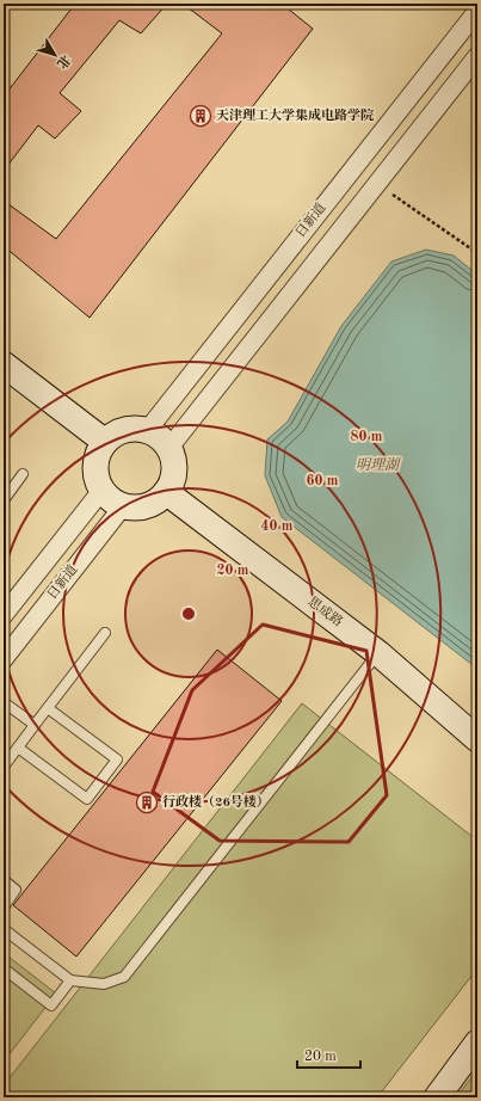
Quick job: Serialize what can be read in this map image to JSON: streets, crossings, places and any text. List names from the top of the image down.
{
  "streets": {
    "street": ["日新道", "思成路"]
  },
  "crossings": [
    ["日新道", "思成路"]
  ],
  "water": ["明理湖"],
  "places": {
    "building": ["天津理工大学集成电路学院", "行政楼（26号楼）"]
  },
  "scale_bar": "20 m",
  "north": "bottom right",
  "rings": [
    "80 m",
    "60 m",
    "40 m",
    "20 m"
  ]
}
